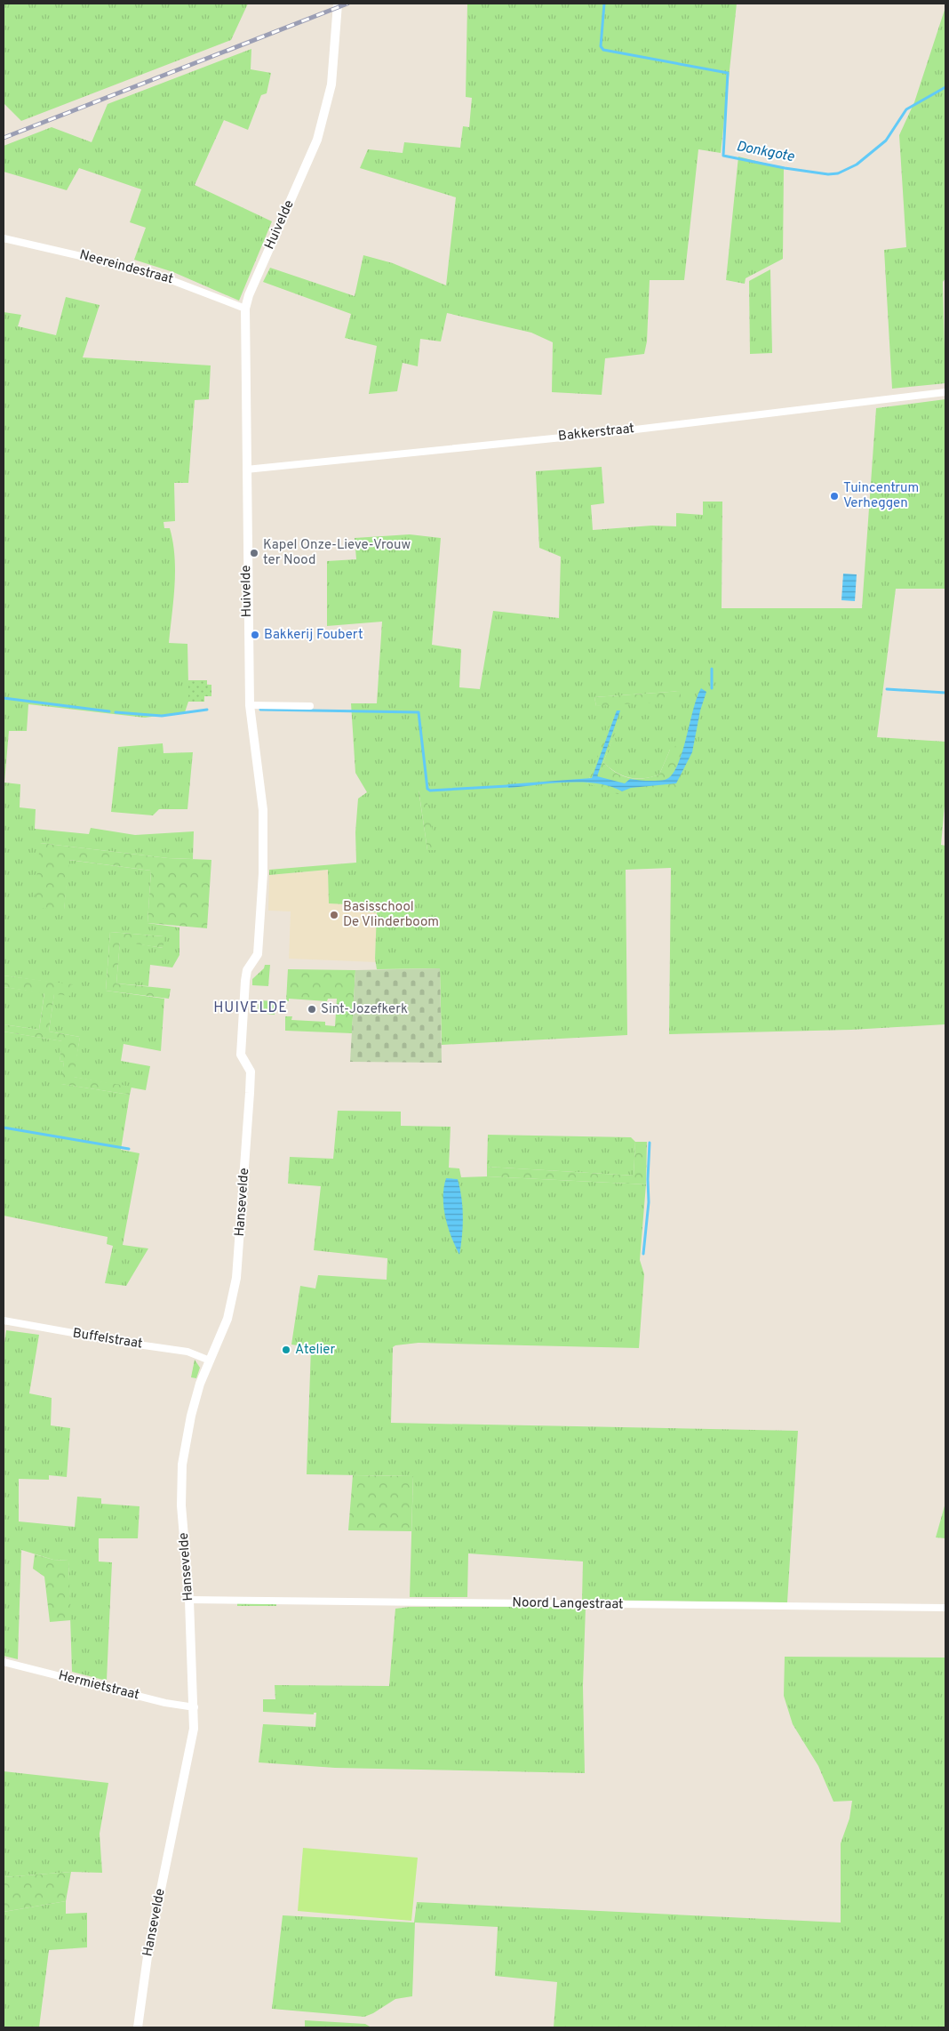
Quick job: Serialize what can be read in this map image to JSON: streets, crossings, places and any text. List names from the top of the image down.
{
  "streets": {
    "street": [
      "Huivelde",
      "Neereindestraat",
      "Bakkerstraat",
      "Hansevelde",
      "Buffelstraat",
      "Noord Langestraat",
      "Hermietstraat"
    ]
  },
  "crossings": [
    ["Huivelde", "Neereindestraat"],
    ["Huivelde", "Bakkerstraat"],
    ["Huivelde", "Hansevelde"],
    ["Hansevelde", "Buffelstraat"],
    ["Hansevelde", "Noord Langestraat"],
    ["Hansevelde", "Hermietstraat"]
  ],
  "districts": ["HUIVELDE"],
  "water": ["Donkgote"],
  "places": [
    "Tuincentrum Verheggen",
    "Kapel Onze-Lieve-Vrouw ter Nood",
    "Bakkerij Foubert",
    "Basisschool De Vlinderboom",
    "Sint-Jozefkerk",
    "Atelier"
  ]
}
